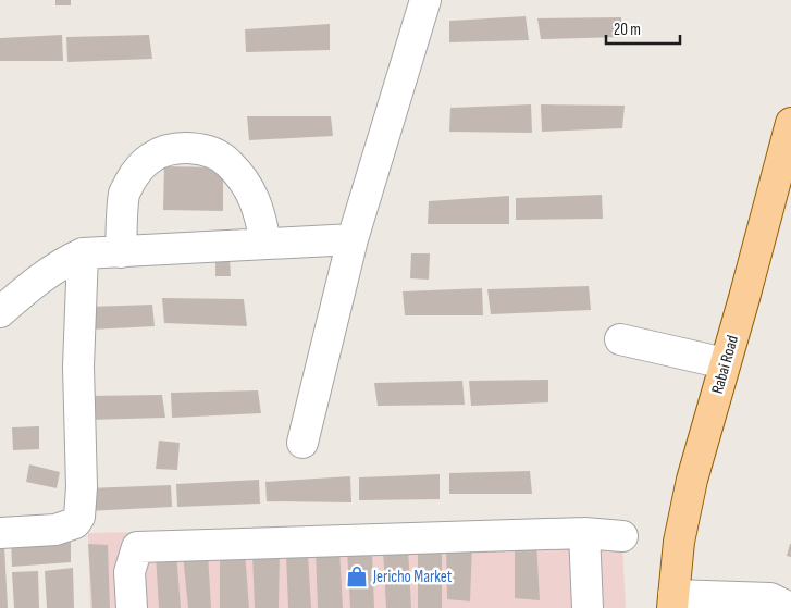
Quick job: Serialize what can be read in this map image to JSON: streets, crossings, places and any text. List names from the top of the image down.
{
  "streets": {
    "main road": ["Rabai Road"]
  },
  "places": {
    "shop": ["Jericho Market"]
  },
  "scale_bar": "20 m"
}
